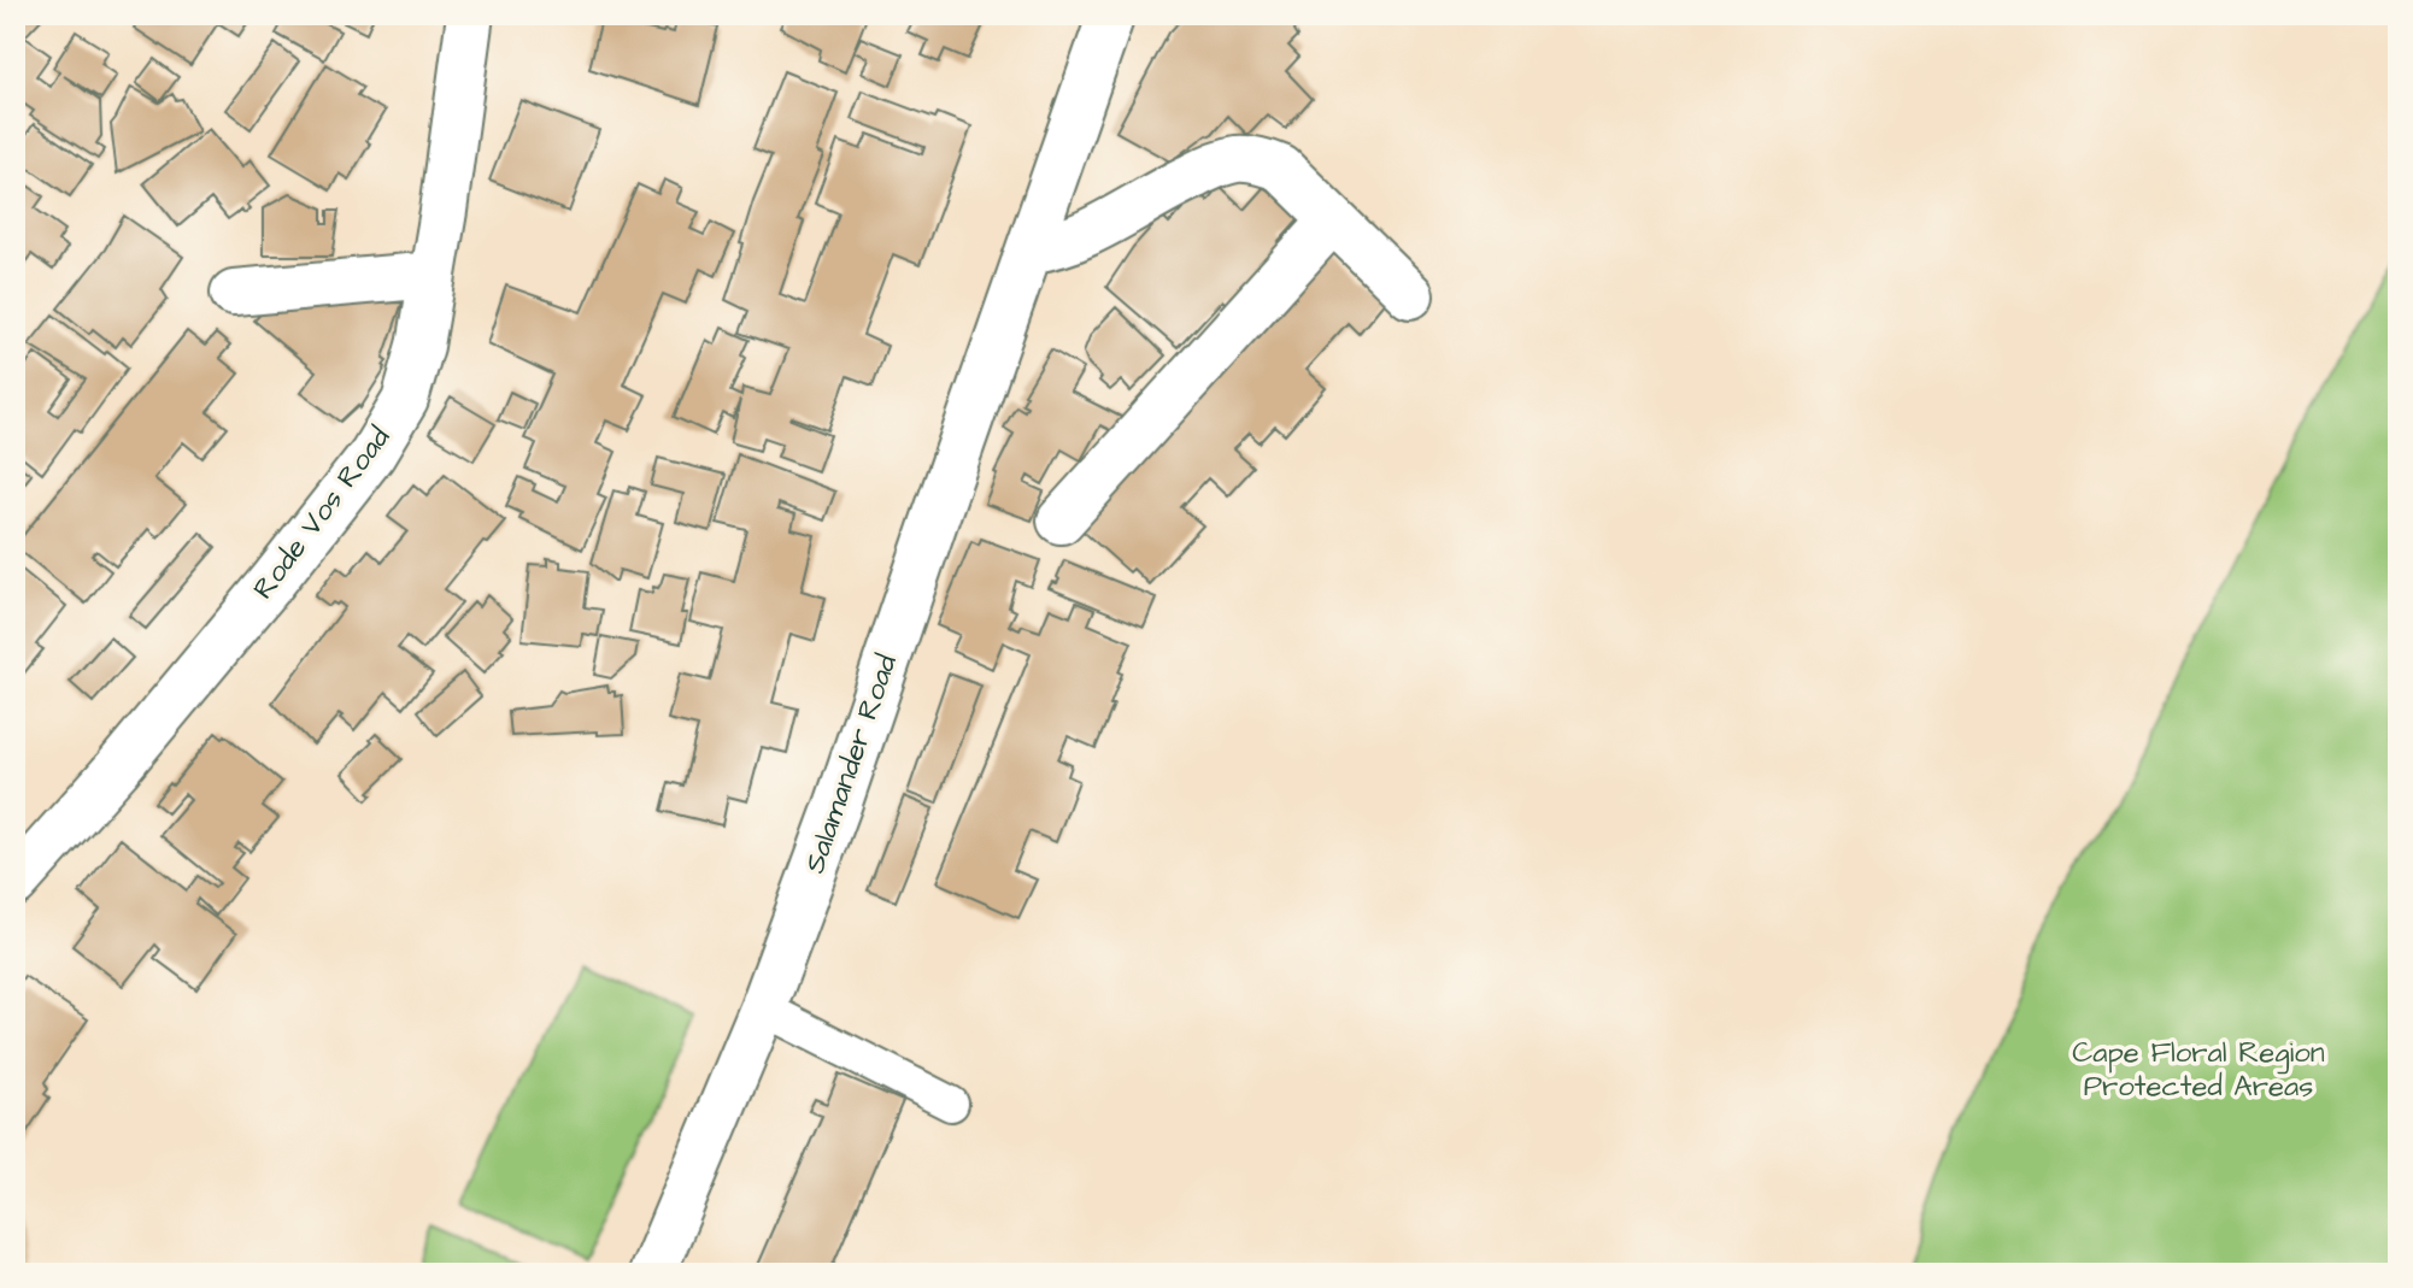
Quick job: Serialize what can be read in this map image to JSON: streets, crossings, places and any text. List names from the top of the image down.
{
  "streets": {
    "street": ["Rode Vos Road", "Salamander Road"]
  },
  "parks": ["Cape Floral Region Protected Areas"]
}
